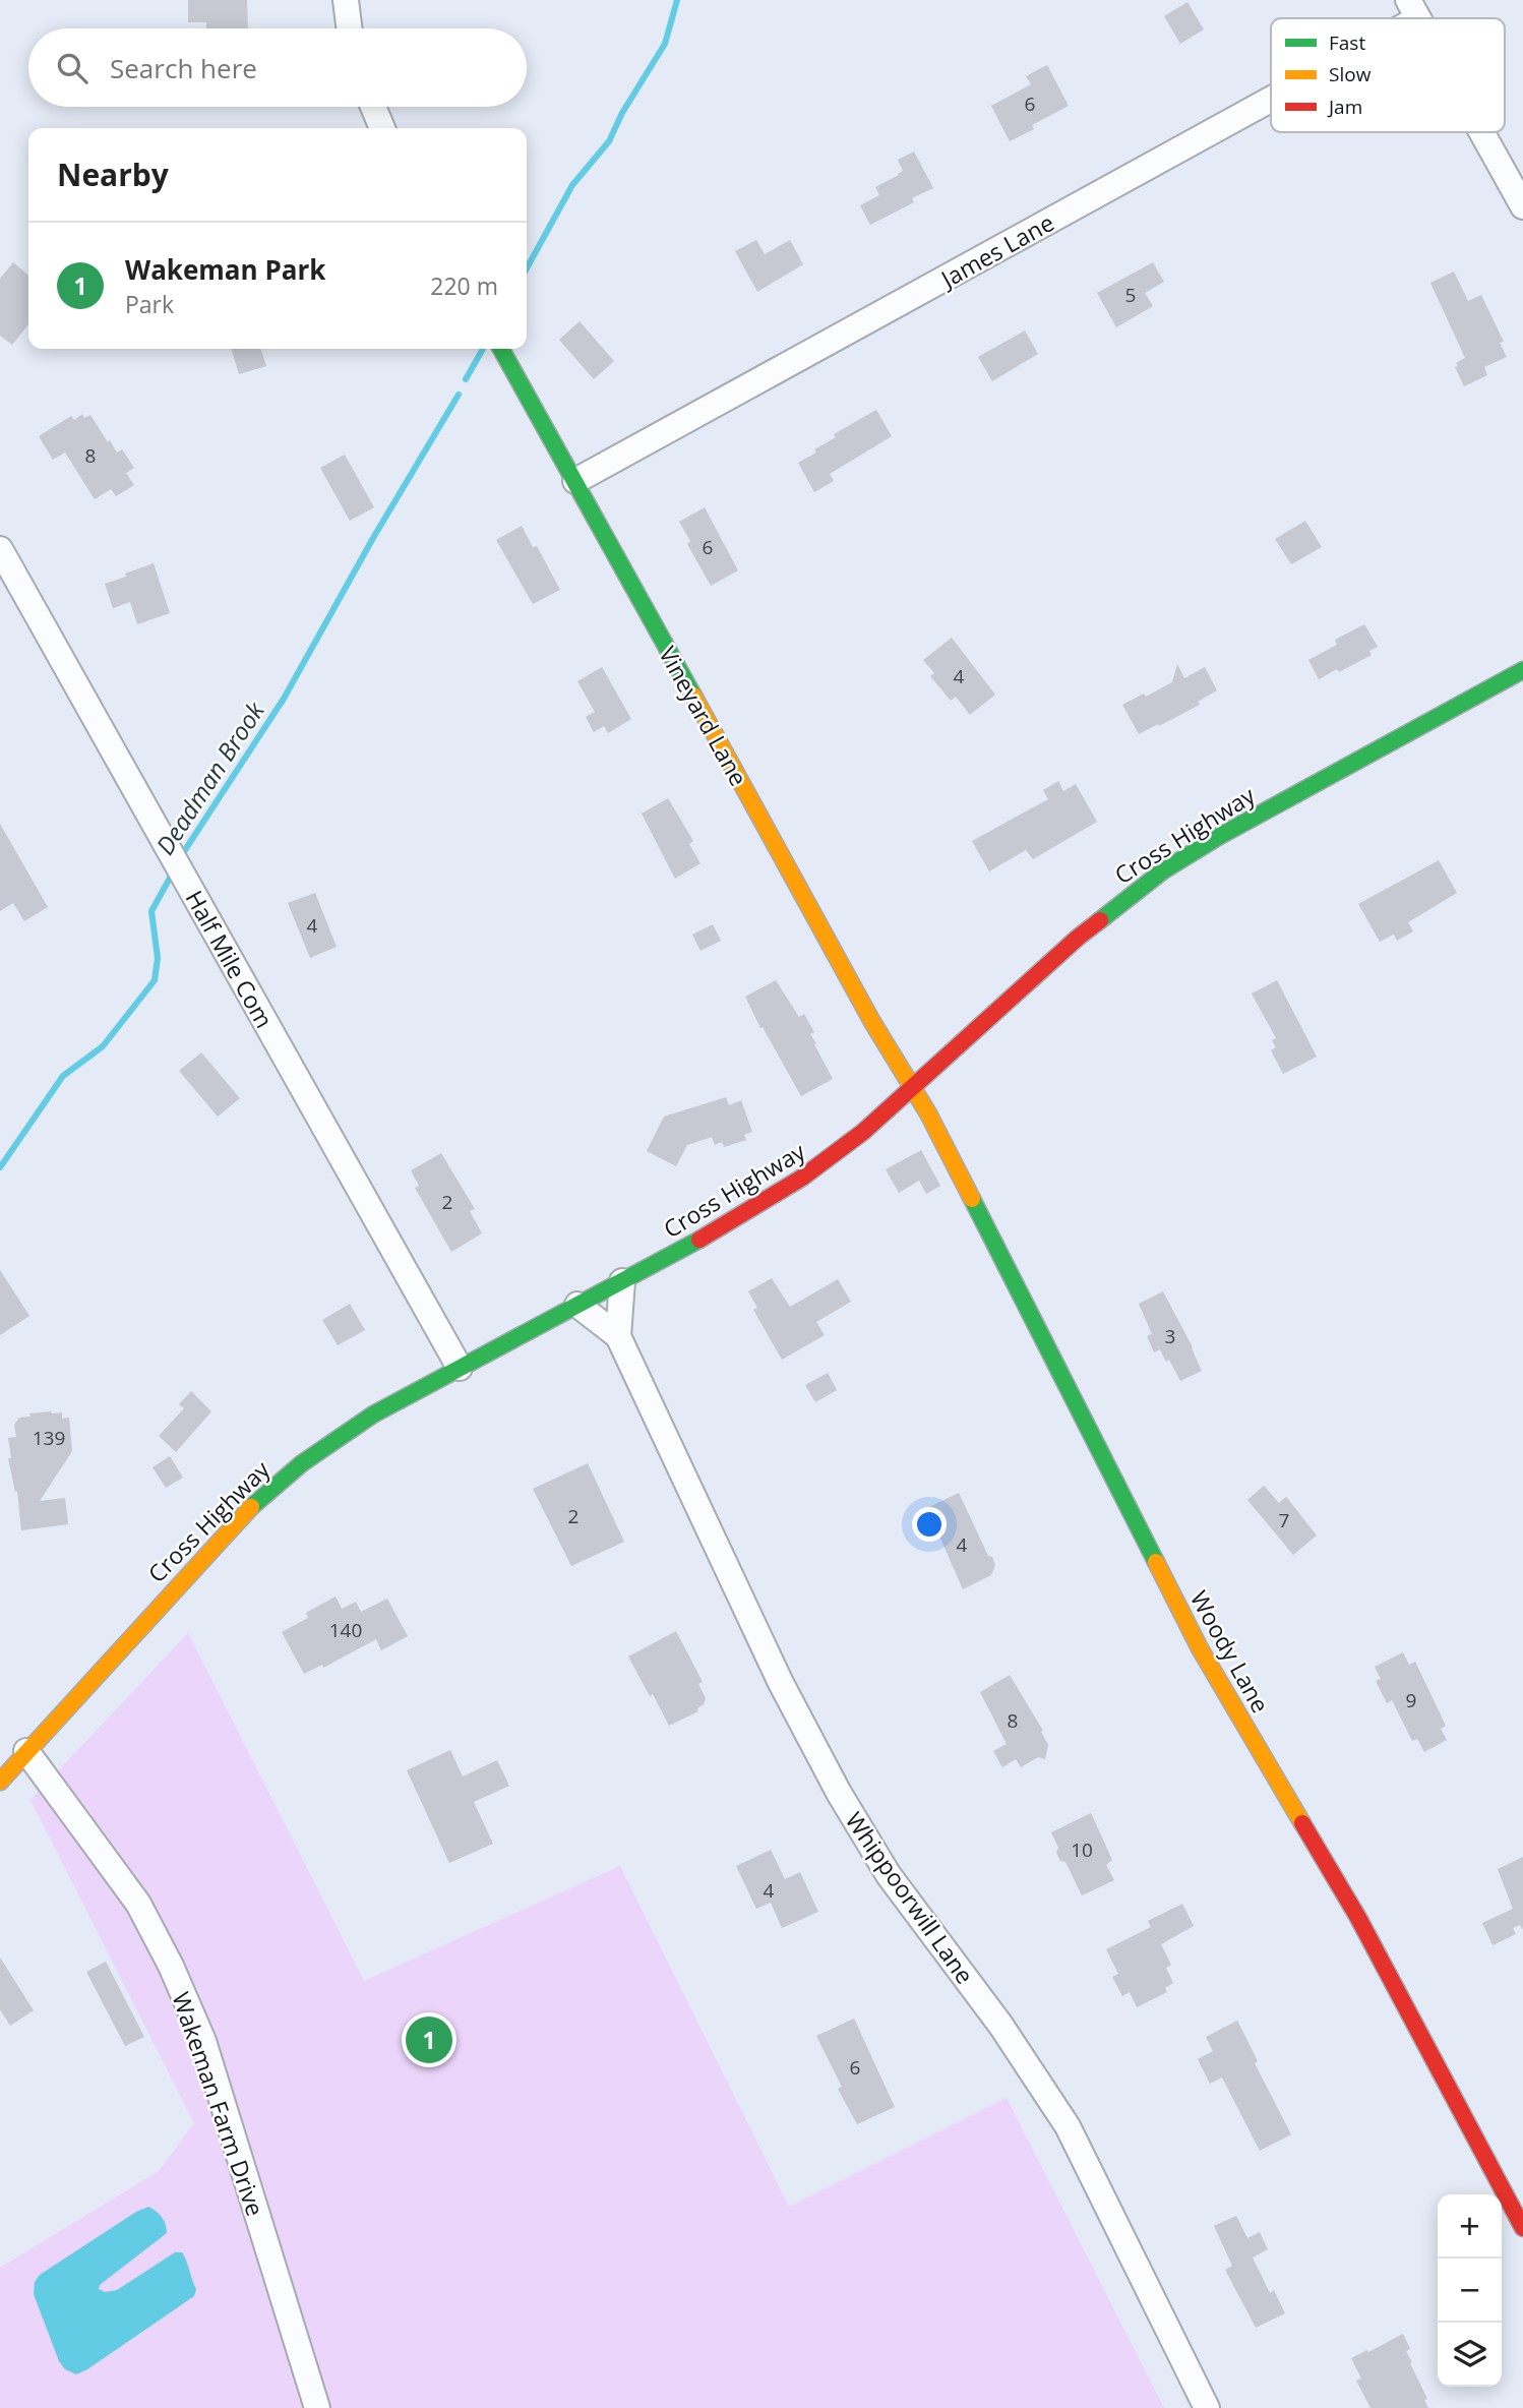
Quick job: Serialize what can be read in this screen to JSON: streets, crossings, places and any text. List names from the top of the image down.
{
  "streets": {
    "street": [
      "James Lane",
      "Vineyard Lane",
      "Cross Highway",
      "Half Mile Com",
      "Woody Lane",
      "Whippoorwill Lane",
      "Wakeman Farm Drive"
    ]
  },
  "crossings": [
    ["James Lane", "Vineyard Lane"],
    ["Vineyard Lane", "Cross Highway"],
    ["Vineyard Lane", "Woody Lane"],
    ["Cross Highway", "Half Mile Com"],
    ["Cross Highway", "Woody Lane"],
    ["Cross Highway", "Whippoorwill Lane"],
    ["Cross Highway", "Wakeman Farm Drive"]
  ],
  "water": ["Deadman Brook"],
  "house_numbers": [
    "6",
    "5",
    "8",
    "6",
    "4",
    "4",
    "2",
    "3",
    "139",
    "2",
    "7",
    "4",
    "140",
    "9",
    "8",
    "10",
    "4",
    "6"
  ],
  "legend": ["Fast", "Slow", "Jam"],
  "page": {
    "search": "Search here",
    "heading": "Nearby",
    "list": [
      {
        "mark": "1",
        "name": "Wakeman Park",
        "note": "Park",
        "value": "220 m"
      }
    ],
    "pins": "1",
    "map_buttons": ["+", "−"]
  }
}
